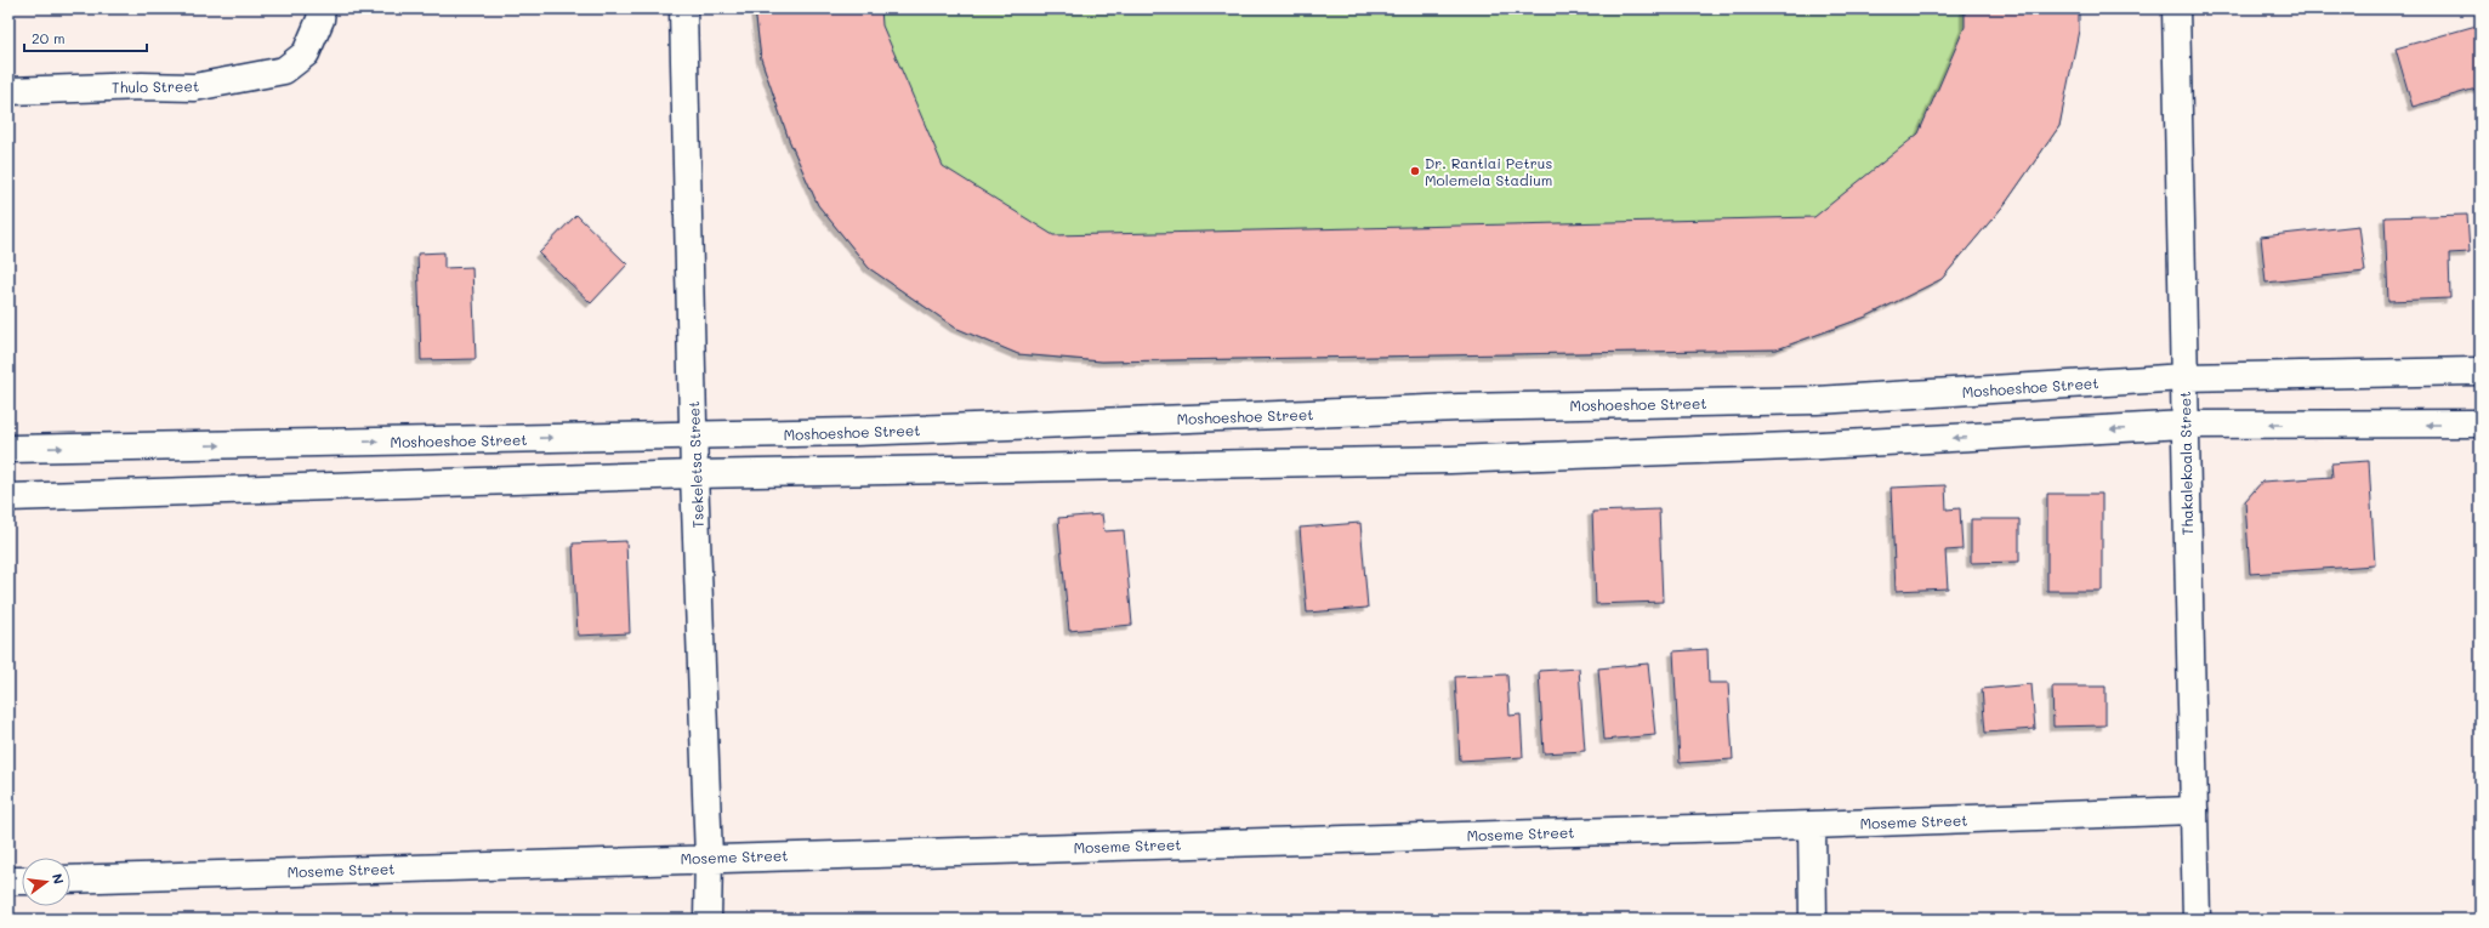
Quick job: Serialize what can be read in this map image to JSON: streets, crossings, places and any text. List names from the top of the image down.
{
  "streets": {
    "street": [
      "Thulo Street",
      "Moshoeshoe Street",
      "Thakalekoala Street",
      "Tsekeletsa Street",
      "Moseme Street"
    ]
  },
  "crossings": [
    ["Moshoeshoe Street", "Thakalekoala Street"],
    ["Moshoeshoe Street", "Tsekeletsa Street"],
    ["Thakalekoala Street", "Moseme Street"],
    ["Tsekeletsa Street", "Moseme Street"]
  ],
  "places": ["Dr. Rantlai Petrus Molemela Stadium"],
  "scale_bar": "20 m",
  "north": "right"
}
